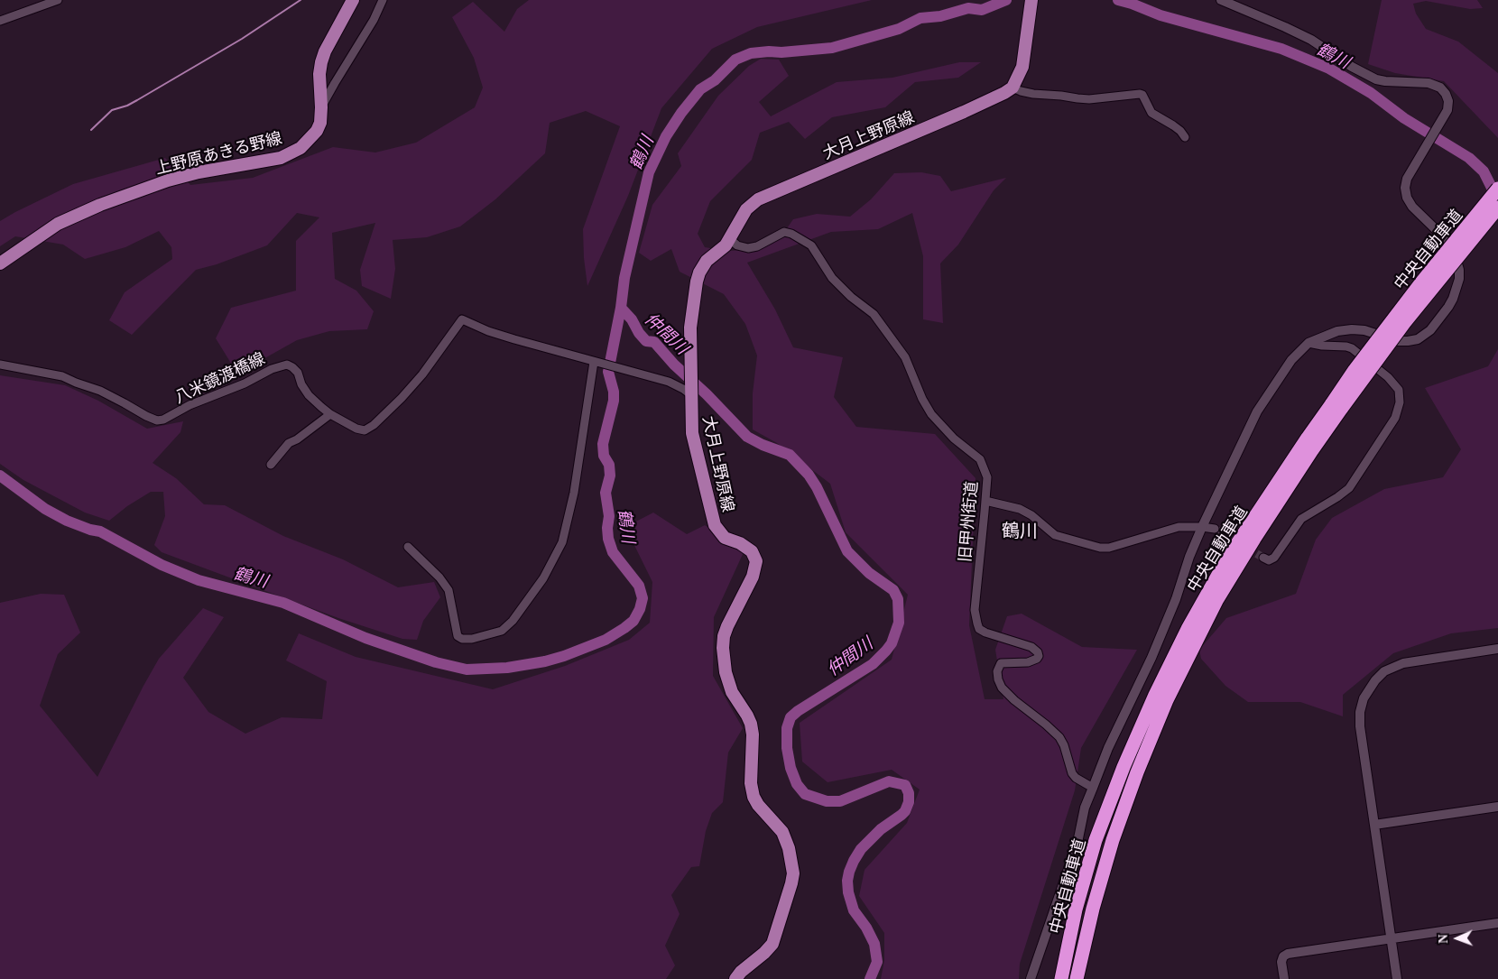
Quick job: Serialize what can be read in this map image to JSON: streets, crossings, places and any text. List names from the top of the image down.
{
  "streets": {
    "highway": ["中央自動車道"],
    "main road": ["大月上野原線", "上野原あきる野線"],
    "street": ["八米鏡渡橋線", "旧甲州街道"]
  },
  "crossings": [
    ["大月上野原線", "旧甲州街道"]
  ],
  "districts": ["鶴川"],
  "water": ["鶴川", "仲間川"],
  "north": "left"
}
